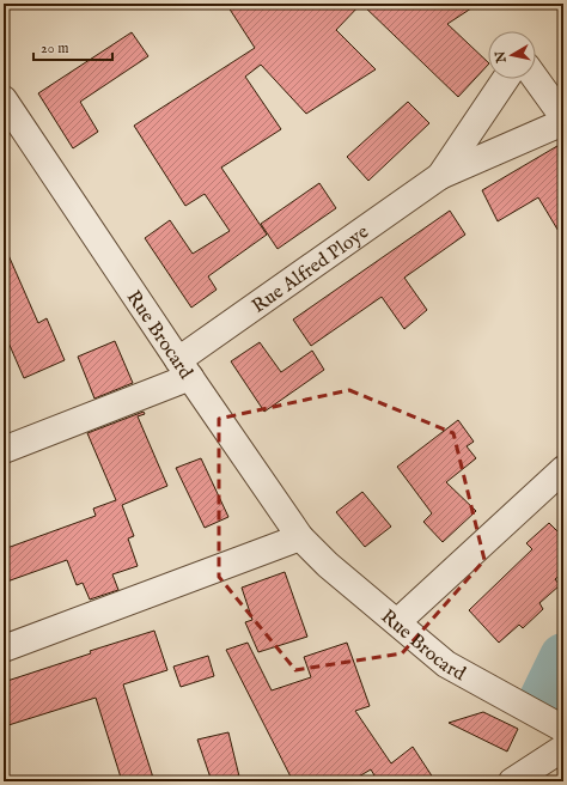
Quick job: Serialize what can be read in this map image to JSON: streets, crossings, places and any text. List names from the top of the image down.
{
  "streets": {
    "street": ["Rue Alfred Ploye", "Rue Brocard"]
  },
  "crossings": [
    ["Rue Alfred Ploye", "Rue Brocard"]
  ],
  "scale_bar": "20 m",
  "north": "left"
}
